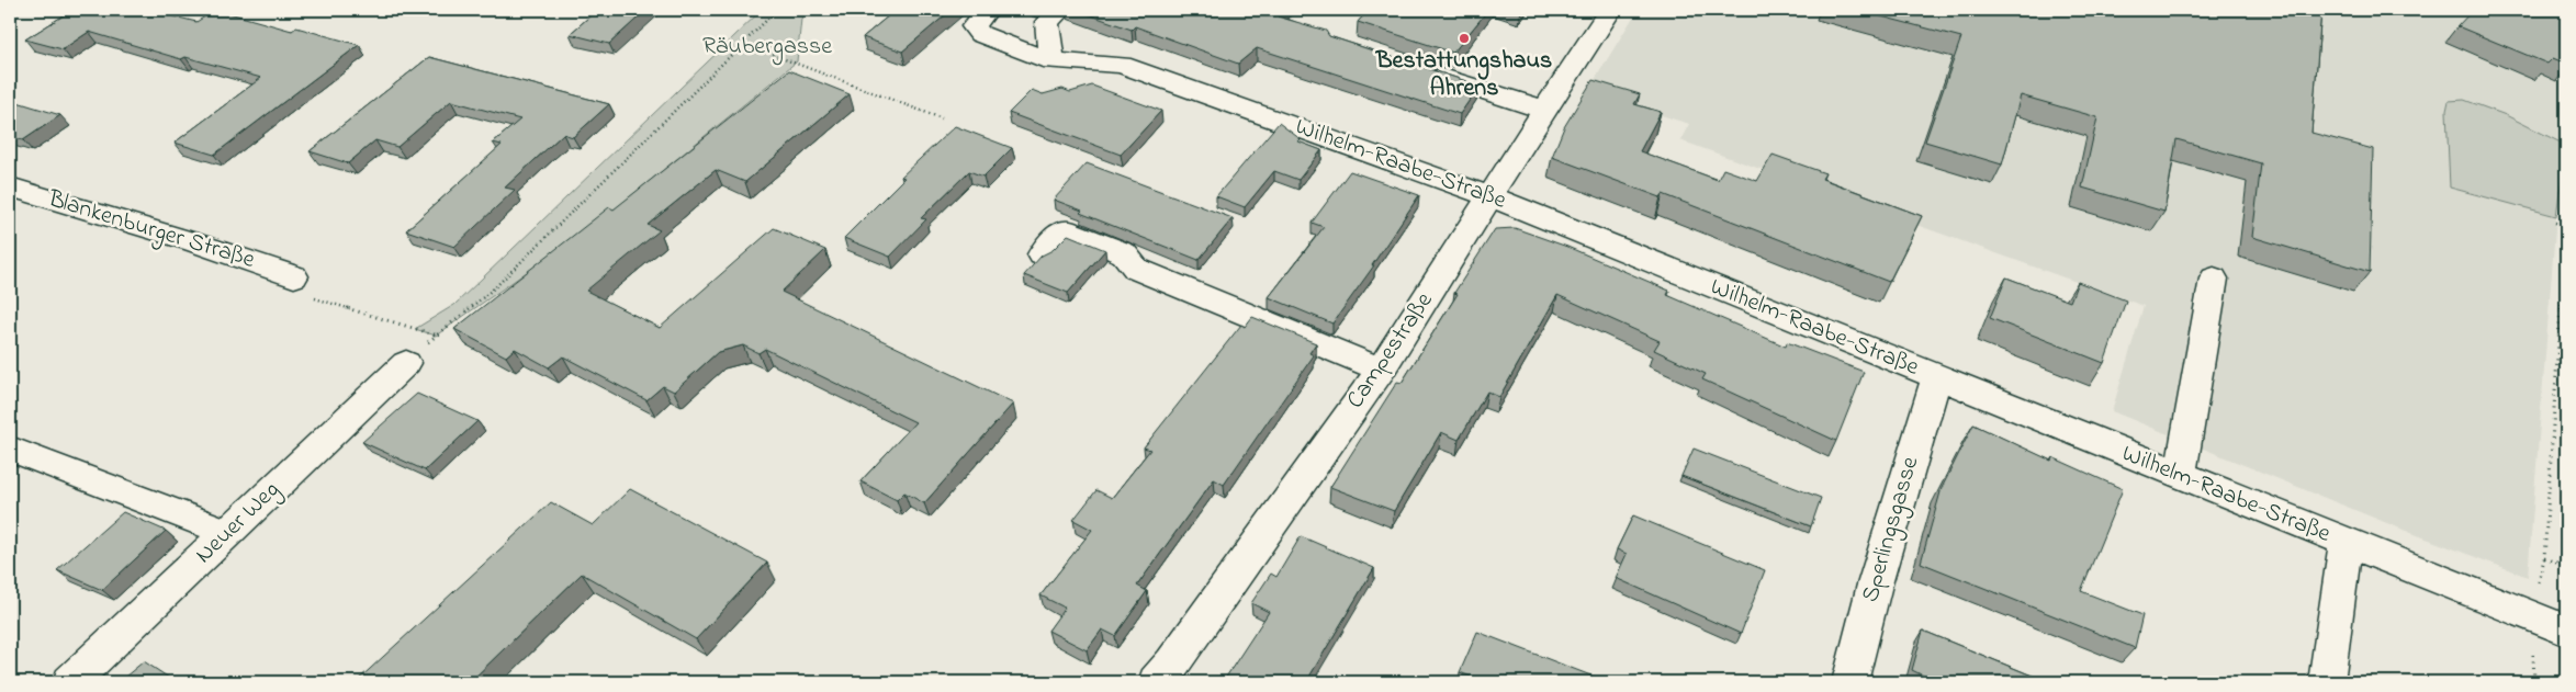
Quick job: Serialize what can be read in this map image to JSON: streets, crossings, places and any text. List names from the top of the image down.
{
  "streets": {
    "street": [
      "Wilhelm-Raabe-Straße",
      "Blankenburger Straße",
      "Campestraße",
      "Neuer Weg",
      "Sperlingsgasse"
    ]
  },
  "crossings": [
    ["Wilhelm-Raabe-Straße", "Campestraße"],
    ["Wilhelm-Raabe-Straße", "Sperlingsgasse"]
  ],
  "parks": ["Räubergasse"],
  "places": ["Bestattungshaus Ahrens"]
}
